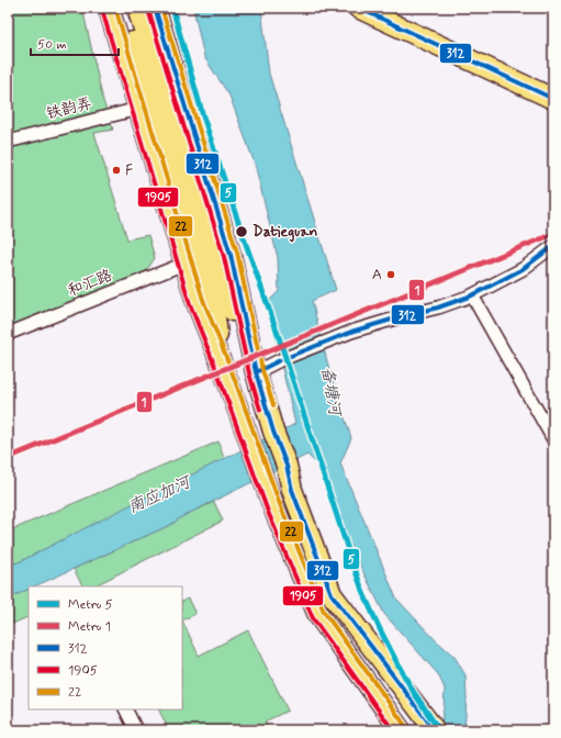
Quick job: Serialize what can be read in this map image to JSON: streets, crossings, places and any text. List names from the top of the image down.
{
  "streets": {
    "street": ["铁韵弄", "和汇路"]
  },
  "water": ["备塘河", "南应加河"],
  "places": ["F", "Datieguan", "A"],
  "lines": [
    "metro line 5",
    "transit line 312",
    "transit line 22",
    "transit line 1905",
    "metro line 1"
  ],
  "legend": [
    "Metro 5",
    "Metro 1",
    "312",
    "1905",
    "22"
  ],
  "scale_bar": "50 m"
}
